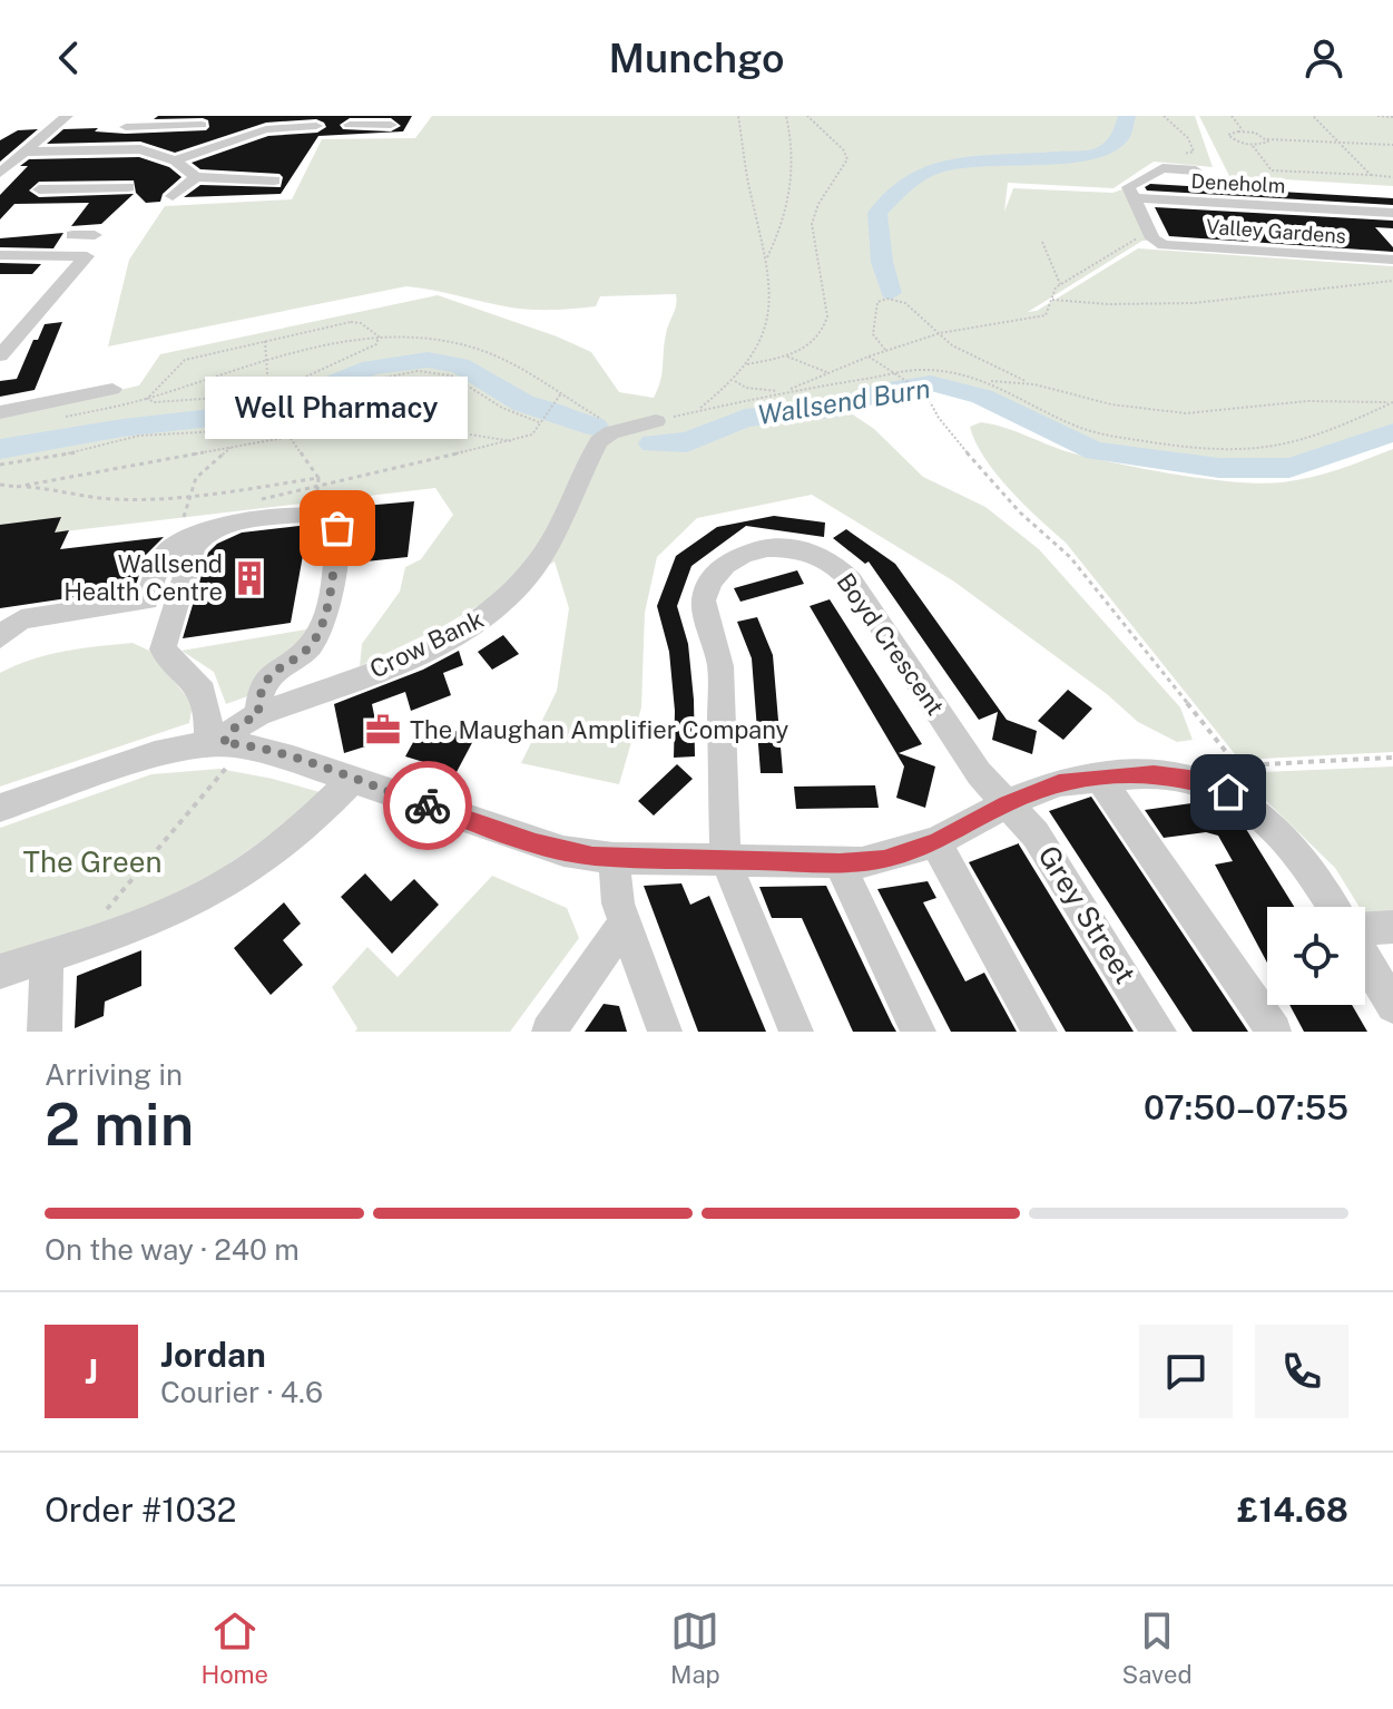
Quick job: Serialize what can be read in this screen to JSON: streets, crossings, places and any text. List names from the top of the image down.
{
  "streets": {
    "street": [
      "Deneholm",
      "Valley Gardens",
      "Crow Bank",
      "Boyd Crescent",
      "Grey Street"
    ]
  },
  "crossings": [
    ["Boyd Crescent", "Grey Street"]
  ],
  "water": ["Wallsend Burn"],
  "parks": ["The Green"],
  "places": {
    "other": ["Well Pharmacy"],
    "building": ["Wallsend Health Centre"],
    "office": ["The Maughan Amplifier Company"]
  },
  "page": {
    "header": "Munchgo",
    "bubble": "Well Pharmacy",
    "heading": ["2 min", "Arriving in", "07:50–07:55"],
    "panel": [
      "Jordan",
      "Courier · 4.6",
      "Order #1032",
      "£14.68"
    ],
    "bar": "On the way · 240 m",
    "round": "J",
    "tabs": ["Home", "Map", "Saved"]
  }
}
